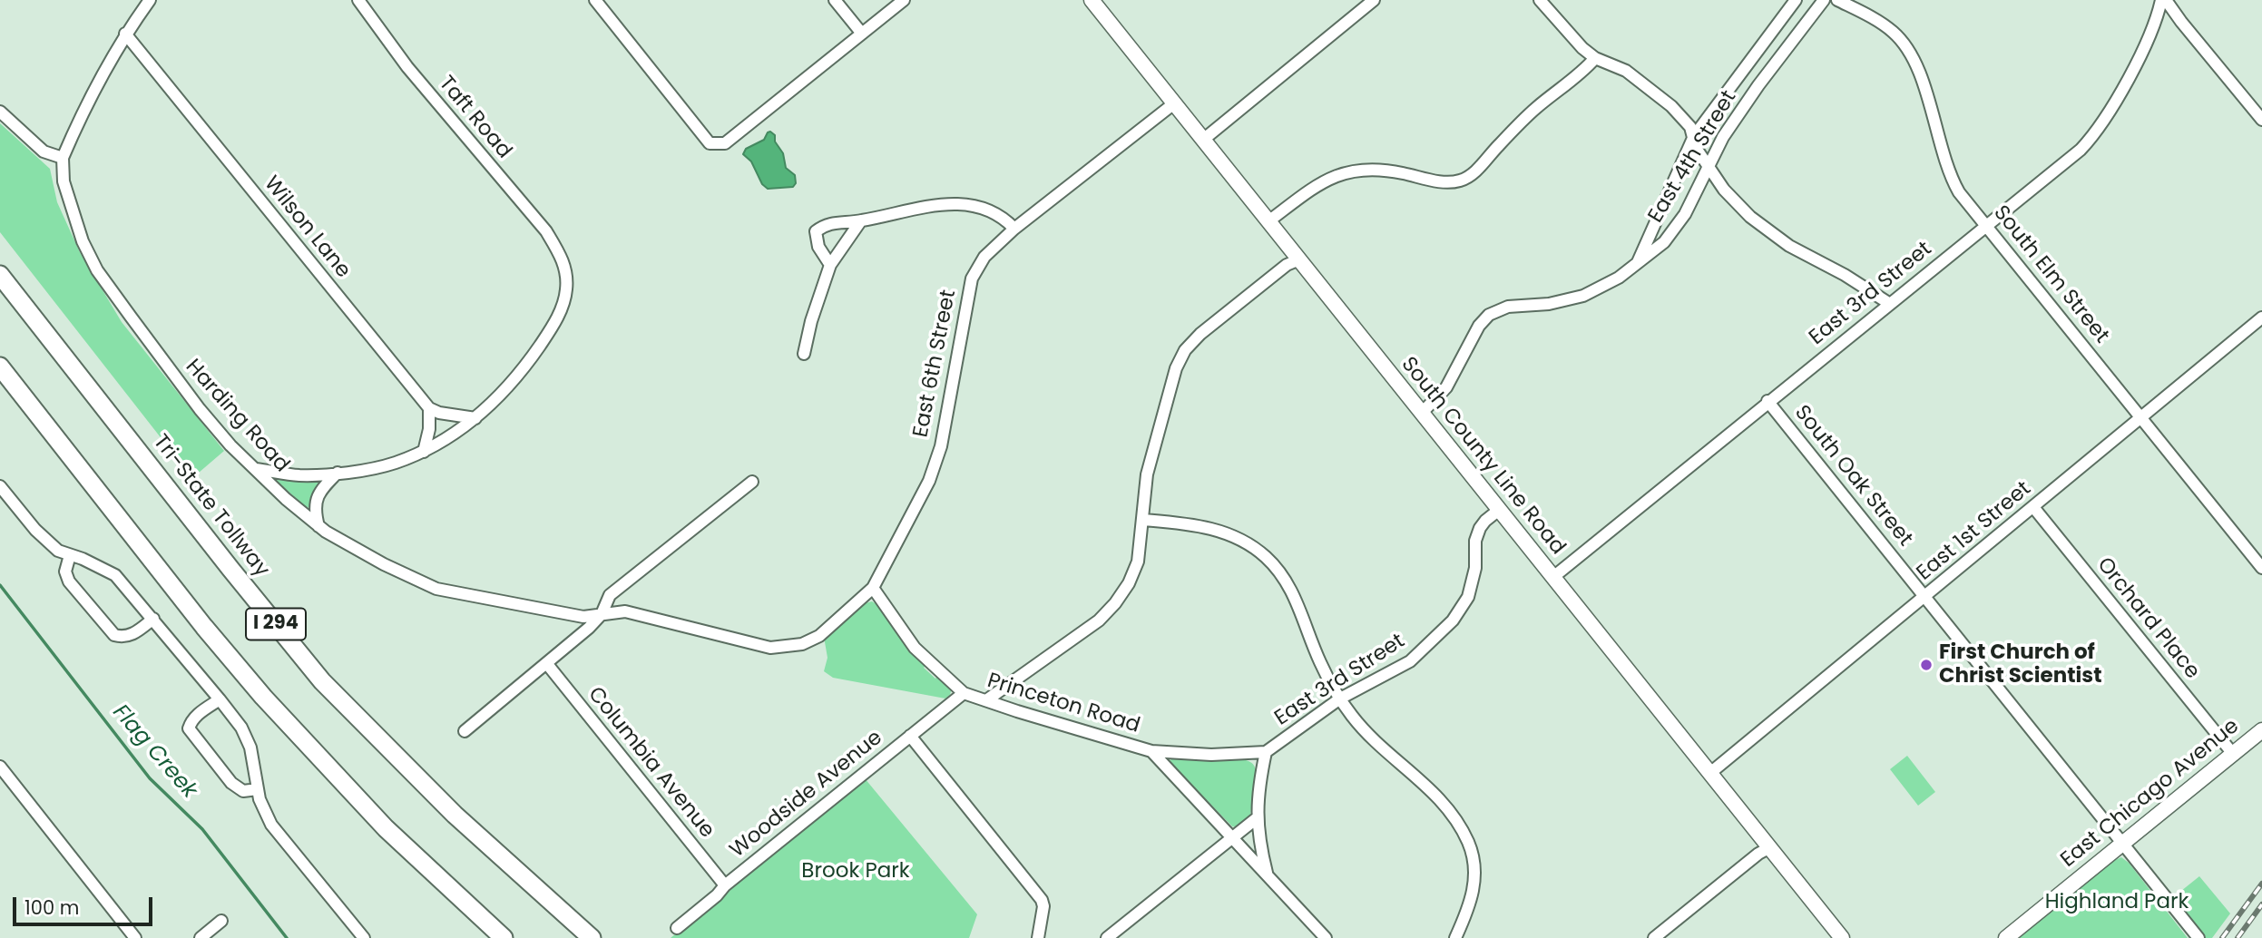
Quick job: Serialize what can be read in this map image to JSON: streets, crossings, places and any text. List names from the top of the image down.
{
  "streets": {
    "highway": ["Tri-State Tollway", "I 294"],
    "main road": ["South County Line Road", "East Chicago Avenue"],
    "street": [
      "Taft Road",
      "East 4th Street",
      "Wilson Lane",
      "South Elm Street",
      "East 3rd Street",
      "East 6th Street",
      "Harding Road",
      "South Oak Street",
      "East 1st Street",
      "Orchard Place",
      "Princeton Road",
      "Columbia Avenue",
      "Woodside Avenue"
    ]
  },
  "crossings": [
    ["East 4th Street", "South County Line Road"],
    ["South Elm Street", "East 3rd Street"],
    ["South Elm Street", "East 1st Street"],
    ["East 3rd Street", "South County Line Road"],
    ["East 3rd Street", "South Oak Street"],
    ["East 3rd Street", "Princeton Road"],
    ["East 6th Street", "Harding Road"],
    ["East 6th Street", "South County Line Road"],
    ["East 6th Street", "Princeton Road"],
    ["South County Line Road", "East 1st Street"],
    ["South Oak Street", "East 1st Street"],
    ["South Oak Street", "East Chicago Avenue"],
    ["East 1st Street", "Orchard Place"],
    ["Orchard Place", "East Chicago Avenue"],
    ["Princeton Road", "Woodside Avenue"],
    ["Columbia Avenue", "Woodside Avenue"]
  ],
  "water": ["Flag Creek"],
  "parks": ["Brook Park", "Highland Park"],
  "places": ["First Church of Christ Scientist"],
  "scale_bar": "100 m"
}
